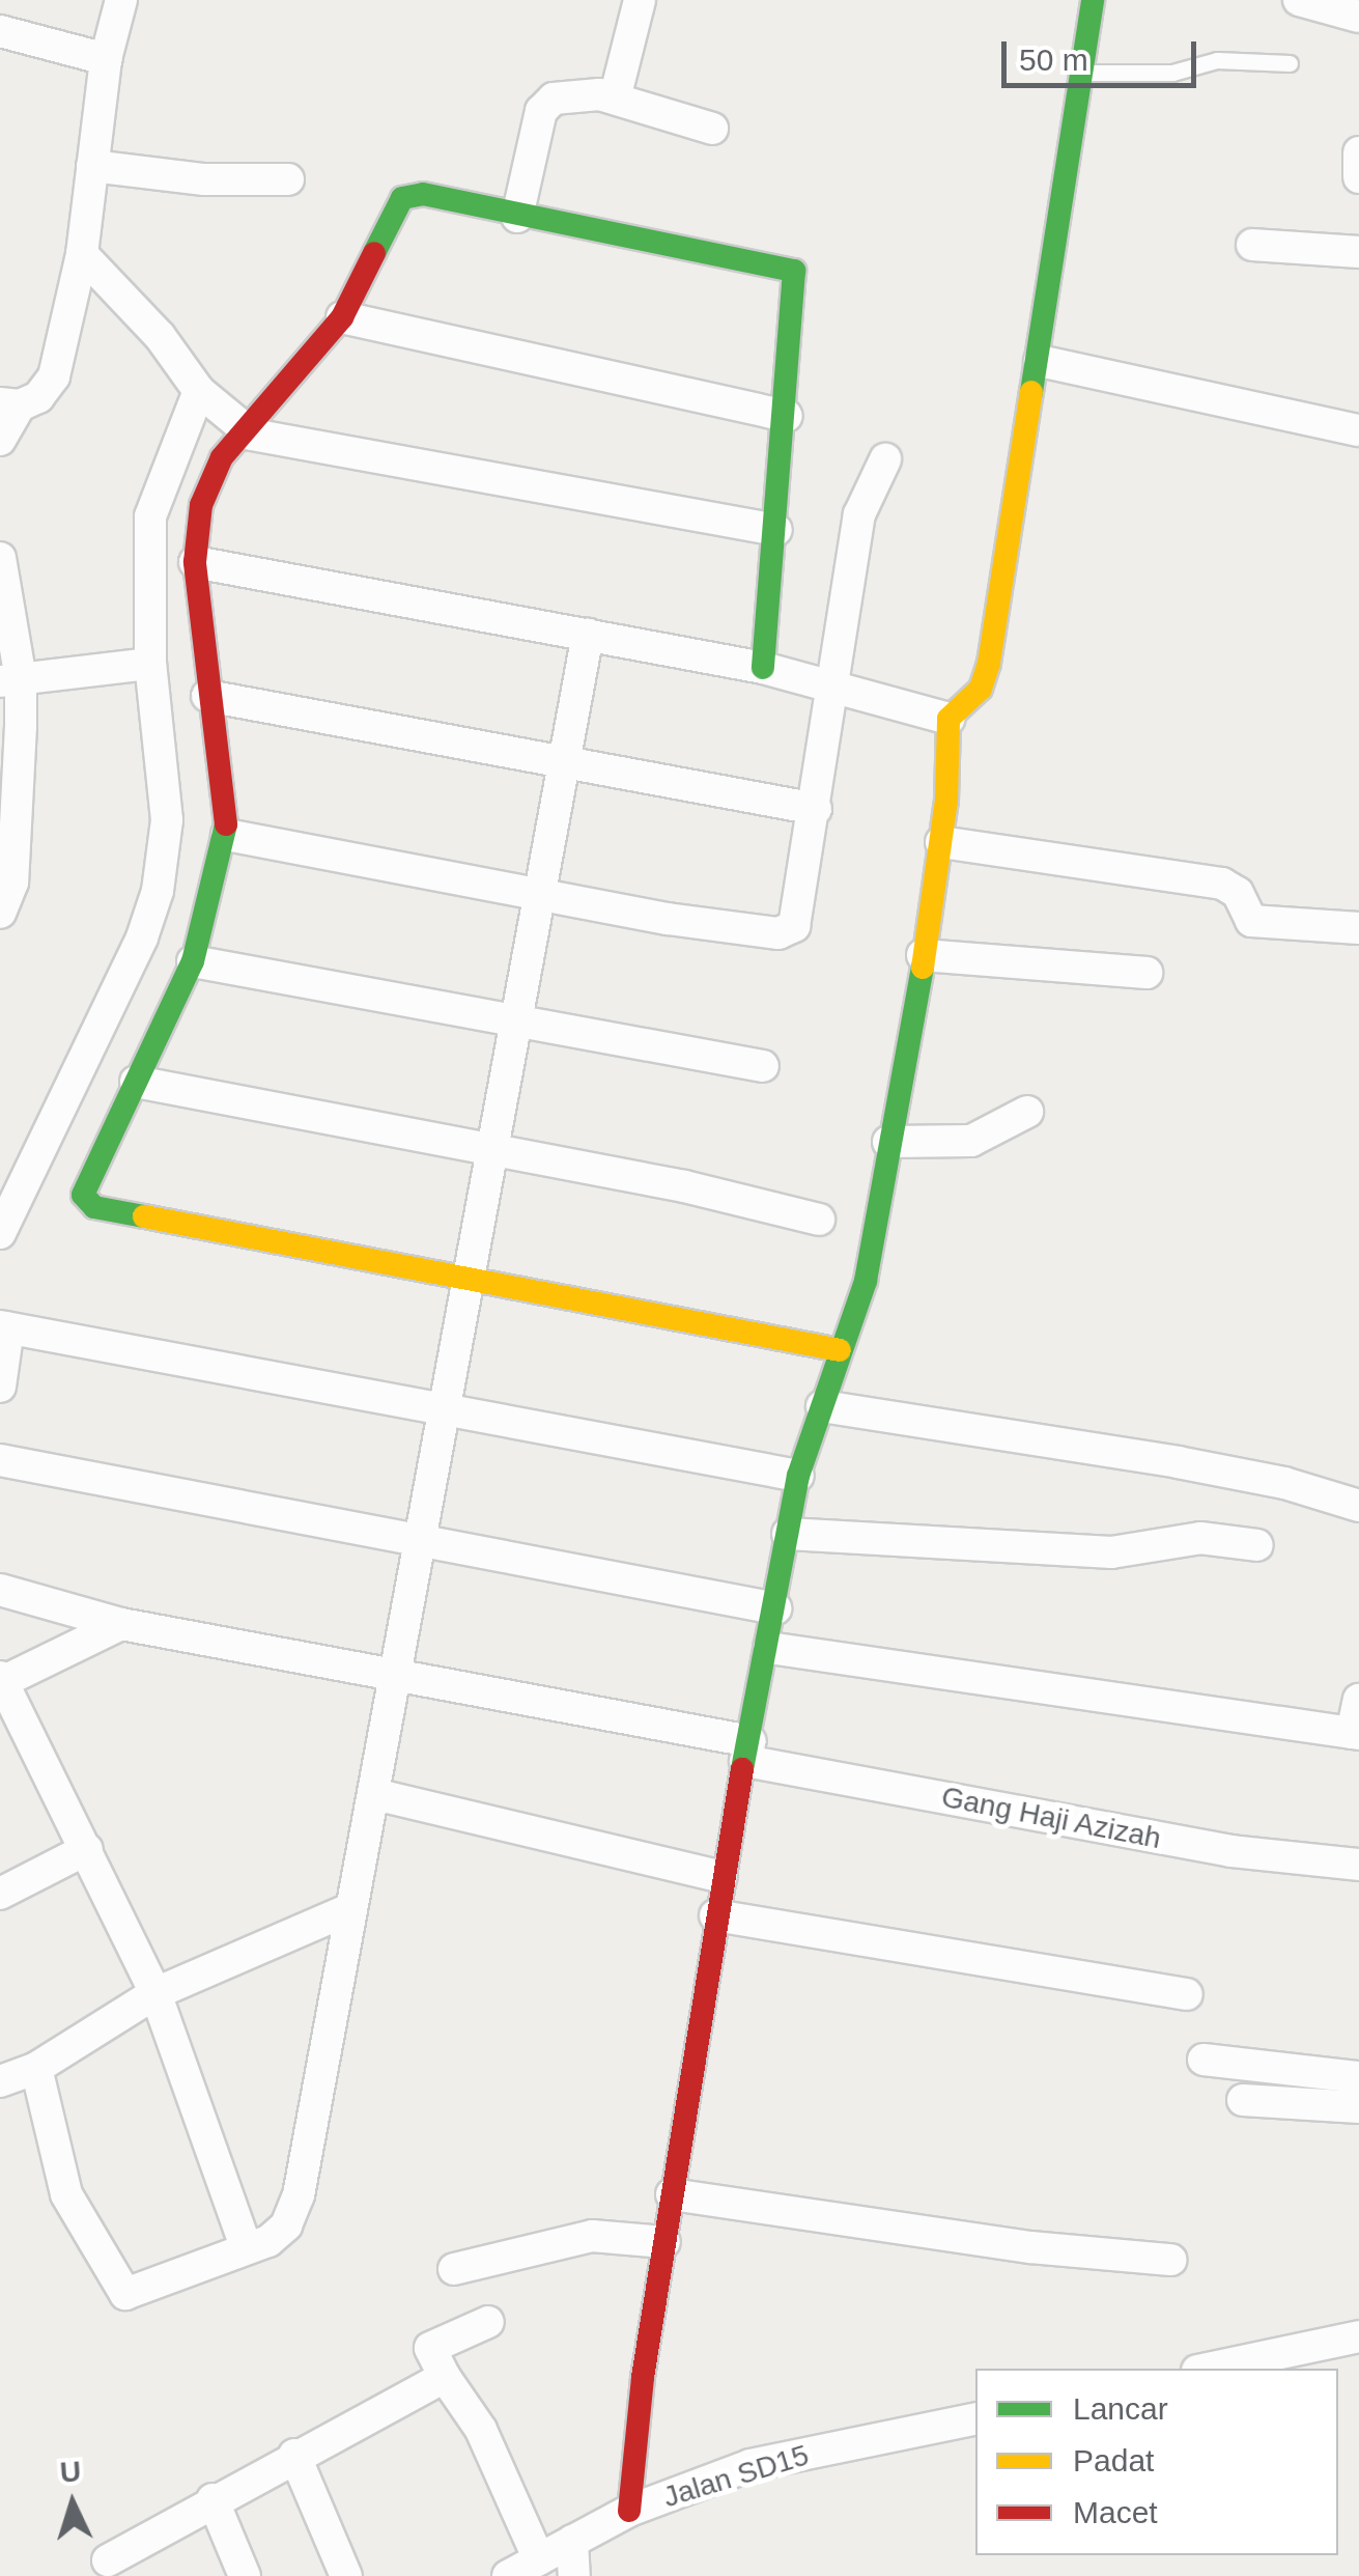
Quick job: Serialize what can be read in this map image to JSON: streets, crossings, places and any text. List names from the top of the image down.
{
  "streets": {
    "street": ["Gang Haji Azizah", "Jalan SD15"]
  },
  "legend": ["Lancar", "Padat", "Macet"],
  "scale_bar": "50 m",
  "north": "top"
}
